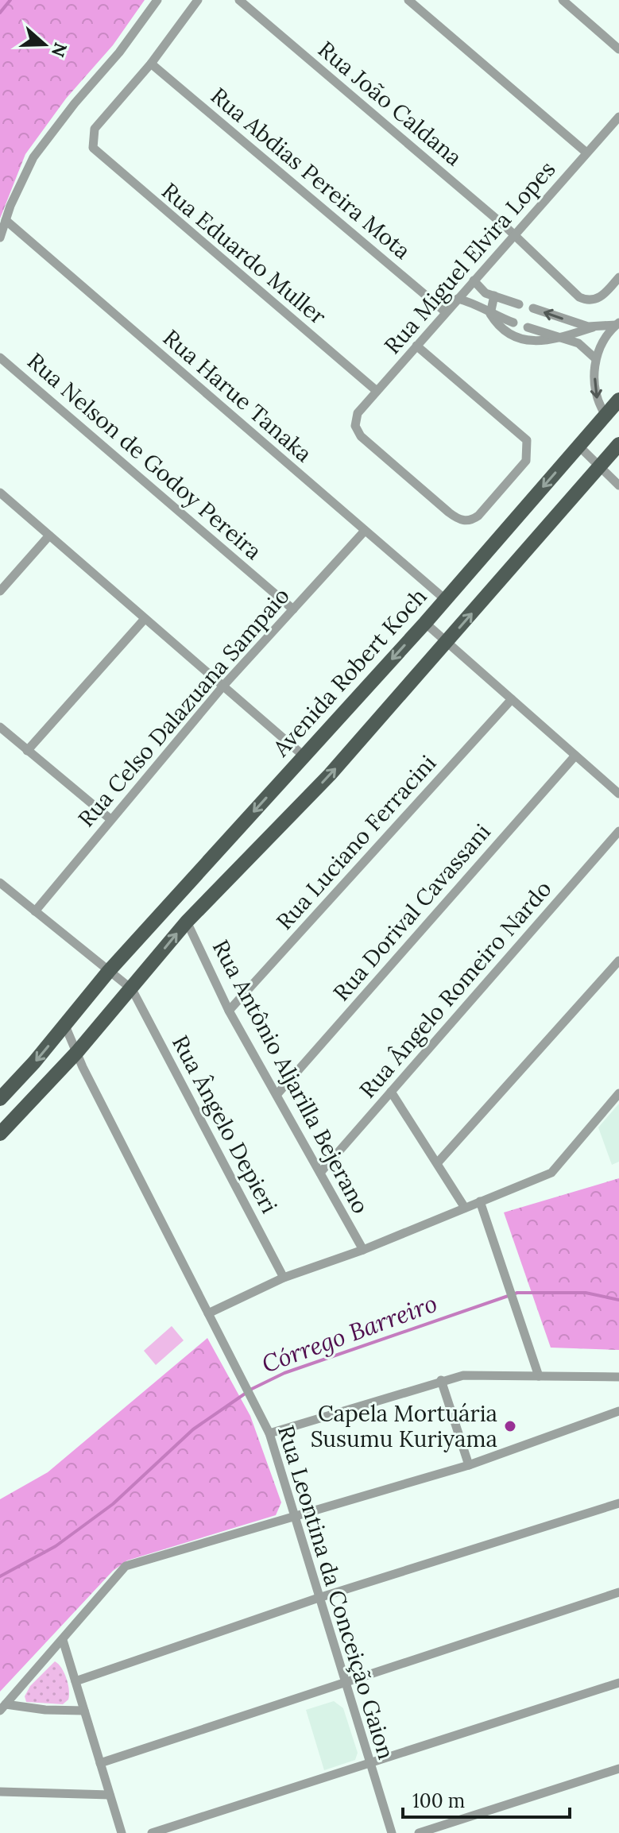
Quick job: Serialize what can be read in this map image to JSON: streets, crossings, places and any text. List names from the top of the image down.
{
  "streets": {
    "main road": ["Avenida Robert Koch"],
    "street": [
      "Rua João Caldana",
      "Rua Abdias Pereira Mota",
      "Rua Eduardo Muller",
      "Rua Miguel Elvira Lopes",
      "Rua Harue Tanaka",
      "Rua Nelson de Godoy Pereira",
      "Rua Celso Dalazuana Sampaio",
      "Rua Luciano Ferracini",
      "Rua Dorival Cavassani",
      "Rua Ângelo Romeiro Nardo",
      "Rua Antônio Aljarilla Bejerano",
      "Rua Ângelo Depieri",
      "Rua Leontina da Conceição Gaion"
    ]
  },
  "crossings": [
    ["Rua João Caldana", "Rua Miguel Elvira Lopes"],
    ["Rua Abdias Pereira Mota", "Rua Eduardo Muller"],
    ["Rua Abdias Pereira Mota", "Rua Miguel Elvira Lopes"],
    ["Rua Eduardo Muller", "Rua Miguel Elvira Lopes"],
    ["Rua Harue Tanaka", "Avenida Robert Koch"],
    ["Rua Harue Tanaka", "Rua Celso Dalazuana Sampaio"],
    ["Rua Nelson de Godoy Pereira", "Rua Celso Dalazuana Sampaio"],
    ["Avenida Robert Koch", "Rua Leontina da Conceição Gaion"],
    ["Rua Luciano Ferracini", "Rua Antônio Aljarilla Bejerano"],
    ["Rua Dorival Cavassani", "Rua Antônio Aljarilla Bejerano"],
    ["Rua Ângelo Romeiro Nardo", "Rua Antônio Aljarilla Bejerano"]
  ],
  "water": ["Córrego Barreiro"],
  "places": ["Capela Mortuária Susumu Kuriyama"],
  "scale_bar": "100 m",
  "north": "right"
}
